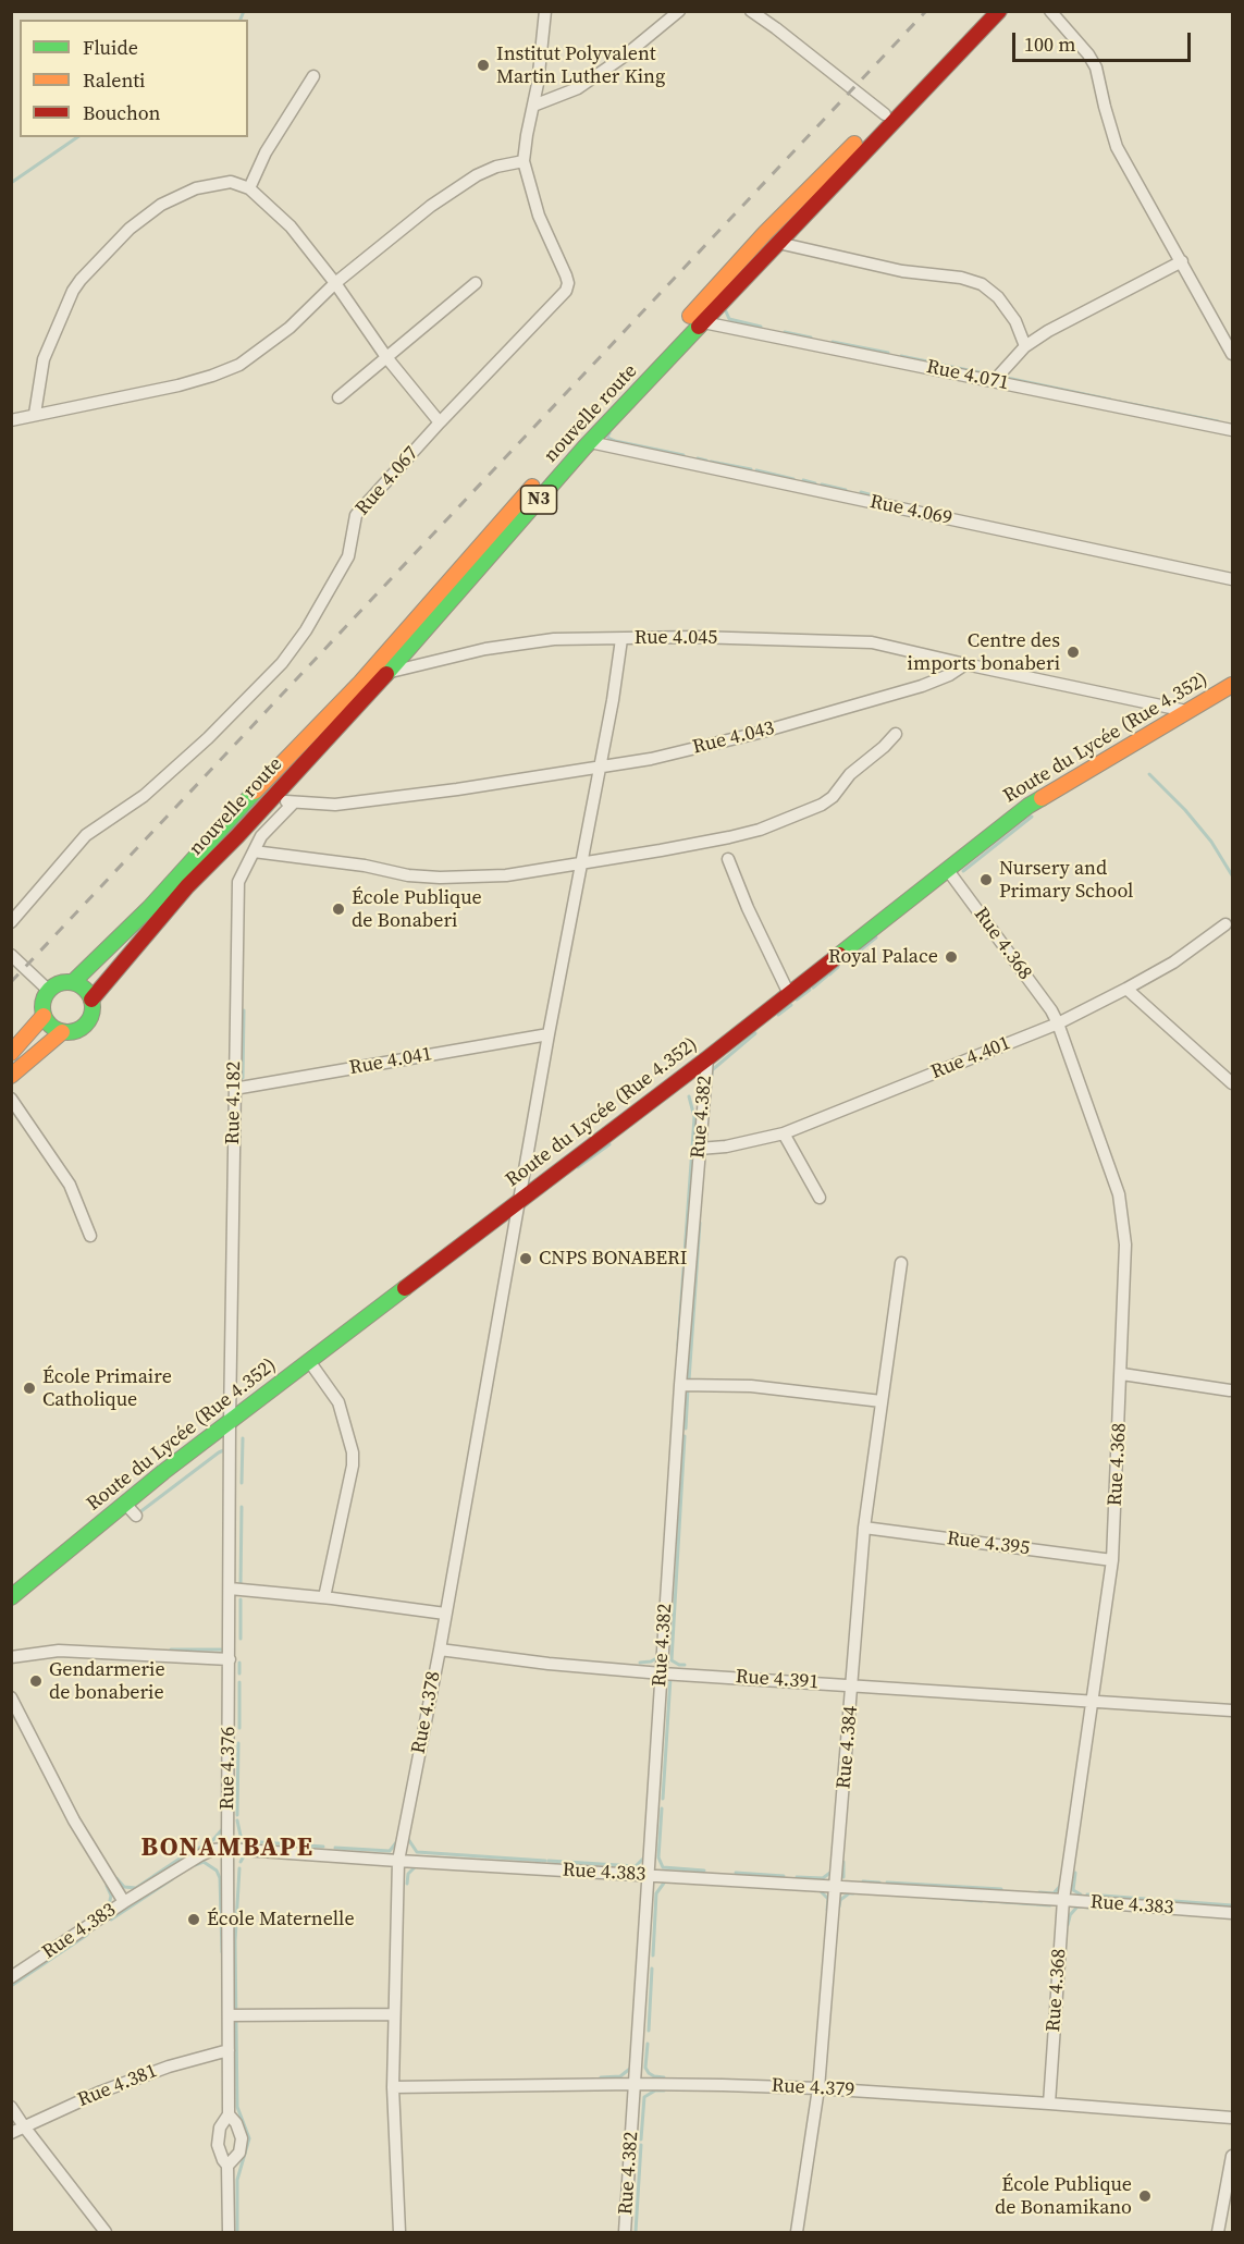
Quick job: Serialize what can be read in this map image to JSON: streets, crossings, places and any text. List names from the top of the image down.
{
  "streets": {
    "main road": ["nouvelle route", "N3", "Route du Lycée (Rue 4.352)"],
    "street": [
      "Rue 4.071",
      "Rue 4.067",
      "Rue 4.069",
      "Rue 4.045",
      "Rue 4.043",
      "Rue 4.368",
      "Rue 4.401",
      "Rue 4.041",
      "Rue 4.182",
      "Rue 4.382",
      "Rue 4.395",
      "Rue 4.391",
      "Rue 4.378",
      "Rue 4.384",
      "Rue 4.376",
      "Rue 4.383",
      "Rue 4.381",
      "Rue 4.379"
    ]
  },
  "crossings": [
    ["Rue 4.071", "nouvelle route"],
    ["nouvelle route", "Rue 4.069"],
    ["nouvelle route", "Rue 4.045"],
    ["nouvelle route", "Rue 4.043"],
    ["Rue 4.045", "Rue 4.043"],
    ["Rue 4.045", "Rue 4.378"],
    ["Rue 4.043", "Rue 4.182"],
    ["Rue 4.043", "Rue 4.378"],
    ["Route du Lycée (Rue 4.352)", "Rue 4.368"],
    ["Route du Lycée (Rue 4.352)", "Rue 4.182"],
    ["Route du Lycée (Rue 4.352)", "Rue 4.382"],
    ["Route du Lycée (Rue 4.352)", "Rue 4.378"],
    ["Route du Lycée (Rue 4.352)", "Rue 4.376"],
    ["Rue 4.368", "Rue 4.401"],
    ["Rue 4.368", "Rue 4.395"],
    ["Rue 4.368", "Rue 4.391"],
    ["Rue 4.368", "Rue 4.383"],
    ["Rue 4.368", "Rue 4.379"],
    ["Rue 4.401", "Rue 4.382"],
    ["Rue 4.041", "Rue 4.182"],
    ["Rue 4.041", "Rue 4.378"],
    ["Rue 4.182", "Rue 4.376"],
    ["Rue 4.382", "Rue 4.391"],
    ["Rue 4.382", "Rue 4.383"],
    ["Rue 4.382", "Rue 4.379"],
    ["Rue 4.395", "Rue 4.384"],
    ["Rue 4.391", "Rue 4.378"],
    ["Rue 4.391", "Rue 4.384"],
    ["Rue 4.378", "Rue 4.383"],
    ["Rue 4.378", "Rue 4.379"],
    ["Rue 4.384", "Rue 4.383"],
    ["Rue 4.384", "Rue 4.379"],
    ["Rue 4.376", "Rue 4.383"],
    ["Rue 4.376", "Rue 4.381"]
  ],
  "districts": ["BONAMBAPE"],
  "places": [
    "Institut Polyvalent Martin Luther King",
    "Centre des imports bonaberi",
    "Nursery and Primary School",
    "École Publique de Bonaberi",
    "Royal Palace",
    "CNPS BONABERI",
    "École Primaire Catholique",
    "Gendarmerie de bonaberie",
    "École Maternelle",
    "École Publique de Bonamikano"
  ],
  "legend": ["Fluide", "Ralenti", "Bouchon"],
  "scale_bar": "100 m"
}
